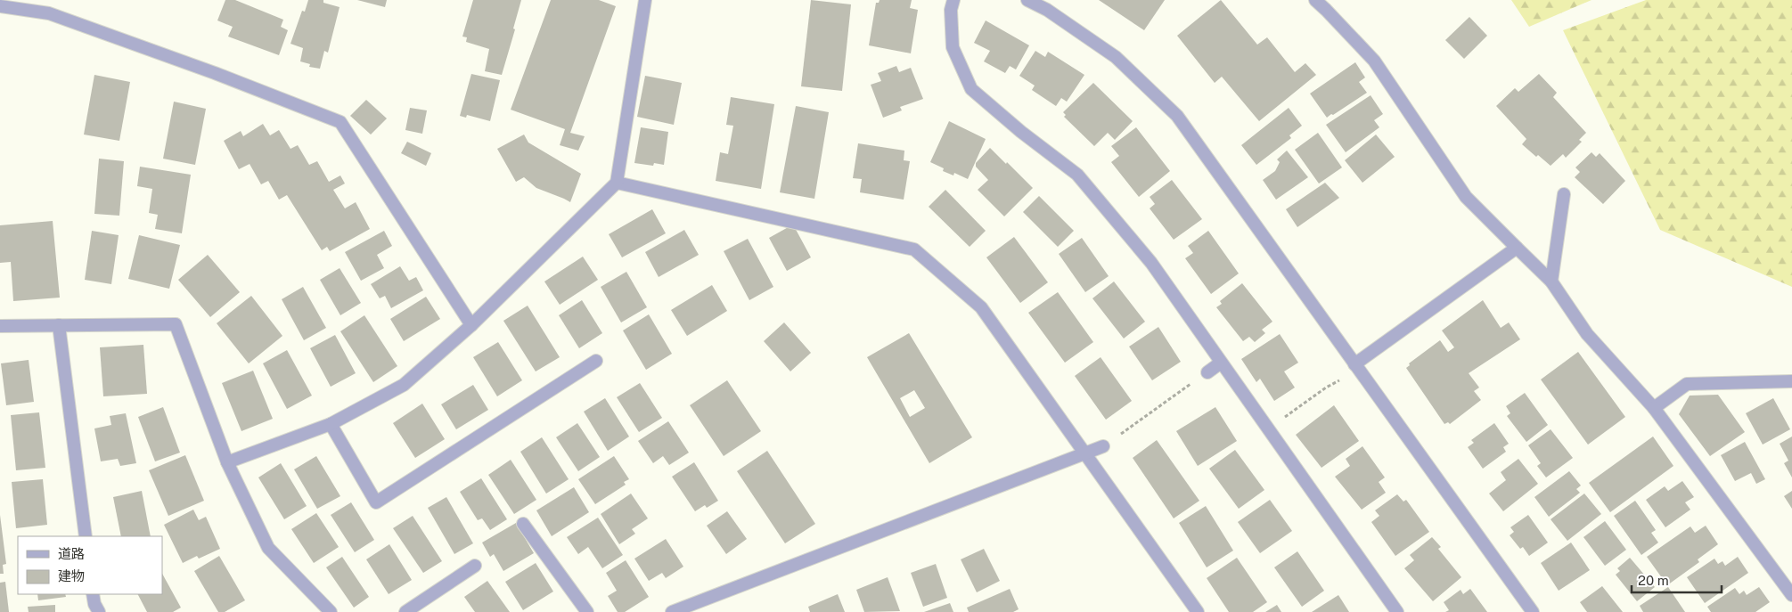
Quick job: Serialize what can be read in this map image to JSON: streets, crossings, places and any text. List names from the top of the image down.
{
  "legend": ["道路", "建物"],
  "scale_bar": "20 m"
}
